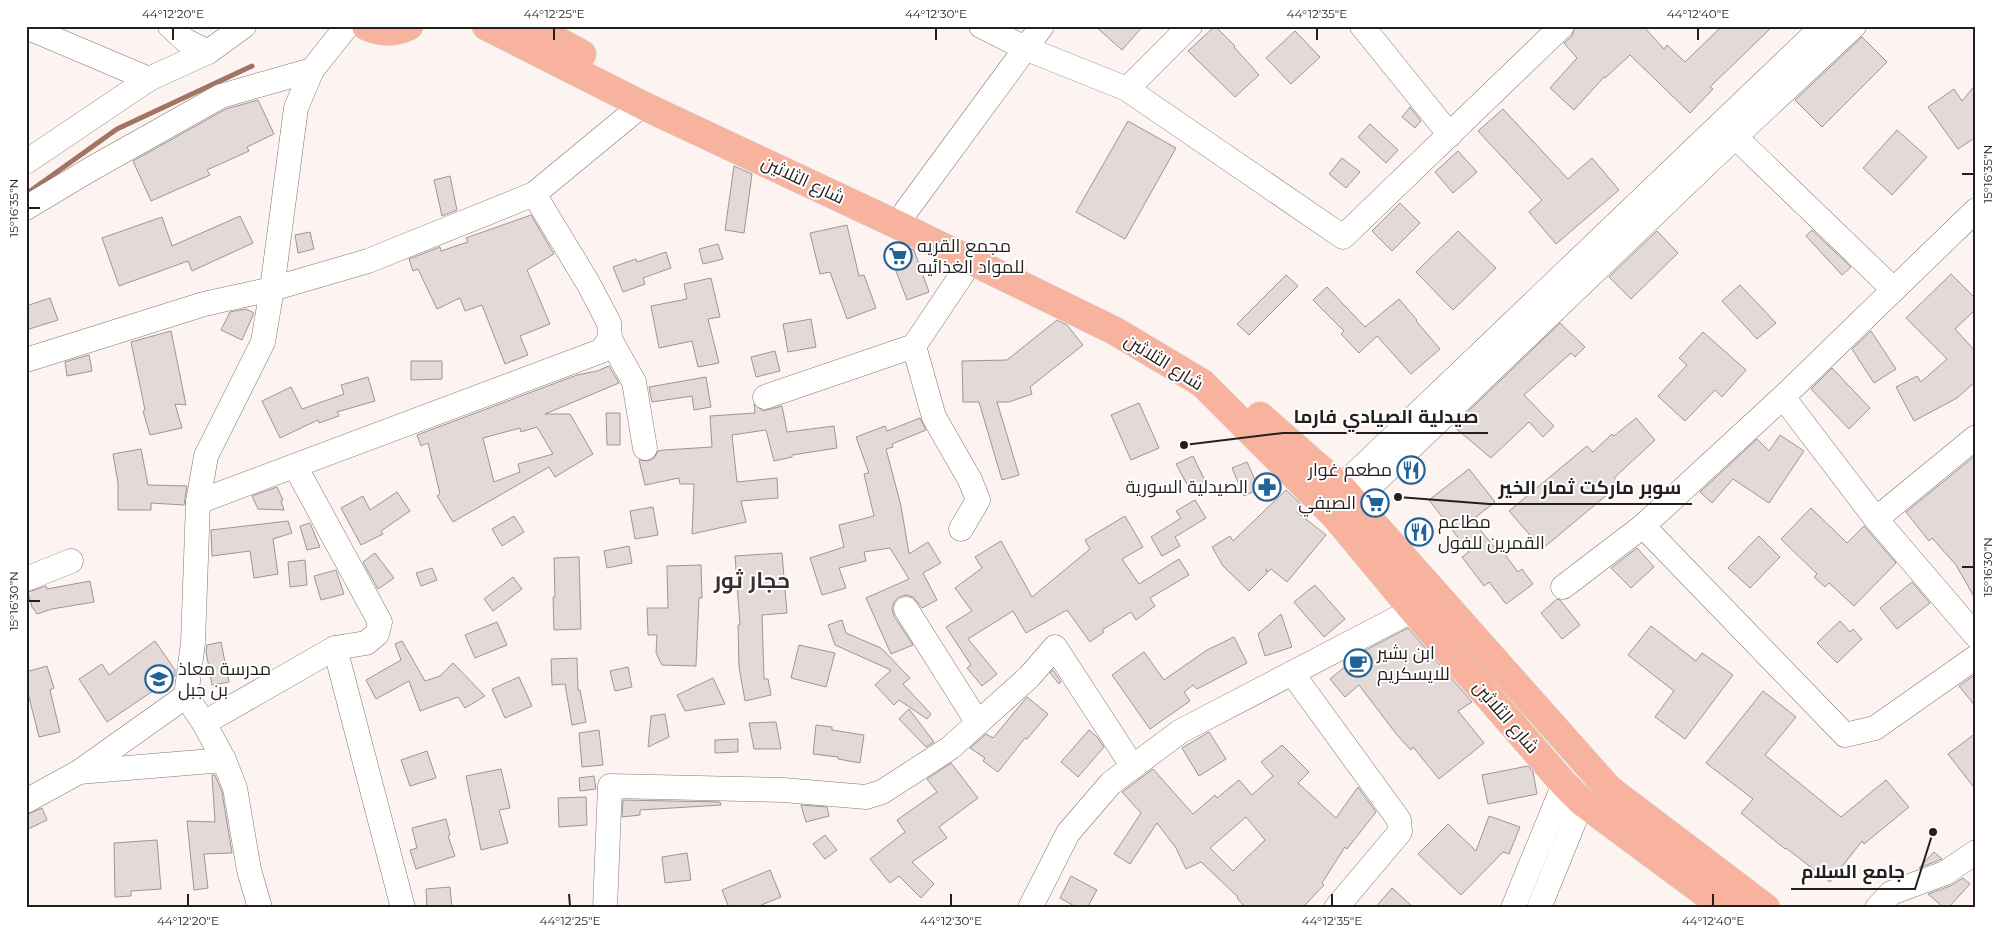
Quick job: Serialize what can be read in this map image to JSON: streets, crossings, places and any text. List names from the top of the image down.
{
  "streets": {
    "main road": ["شارع الثلاثين"]
  },
  "districts": ["حجار ثور"],
  "places": {
    "supermarket": ["مجمع القريه للمواد الغذائيه", "الصيفي"],
    "other": ["صيدلية الصيادي فارما", "سوبر ماركت ثمار الخير", "جامع السلام"],
    "restaurant": ["مطعم غوار", "مطاعم القمرين للفول"],
    "pharmacy": ["الصيدلية السورية"],
    "cafe": ["ابن بشير للايسكريم"],
    "school or university": ["مدرسة معاذ بن جبل"]
  },
  "coordinates": [
    "44°12'20\"E",
    "44°12'25\"E",
    "44°12'30\"E",
    "44°12'35\"E",
    "44°12'40\"E",
    "15°16'35\"N",
    "15°16'30\"N"
  ]
}
